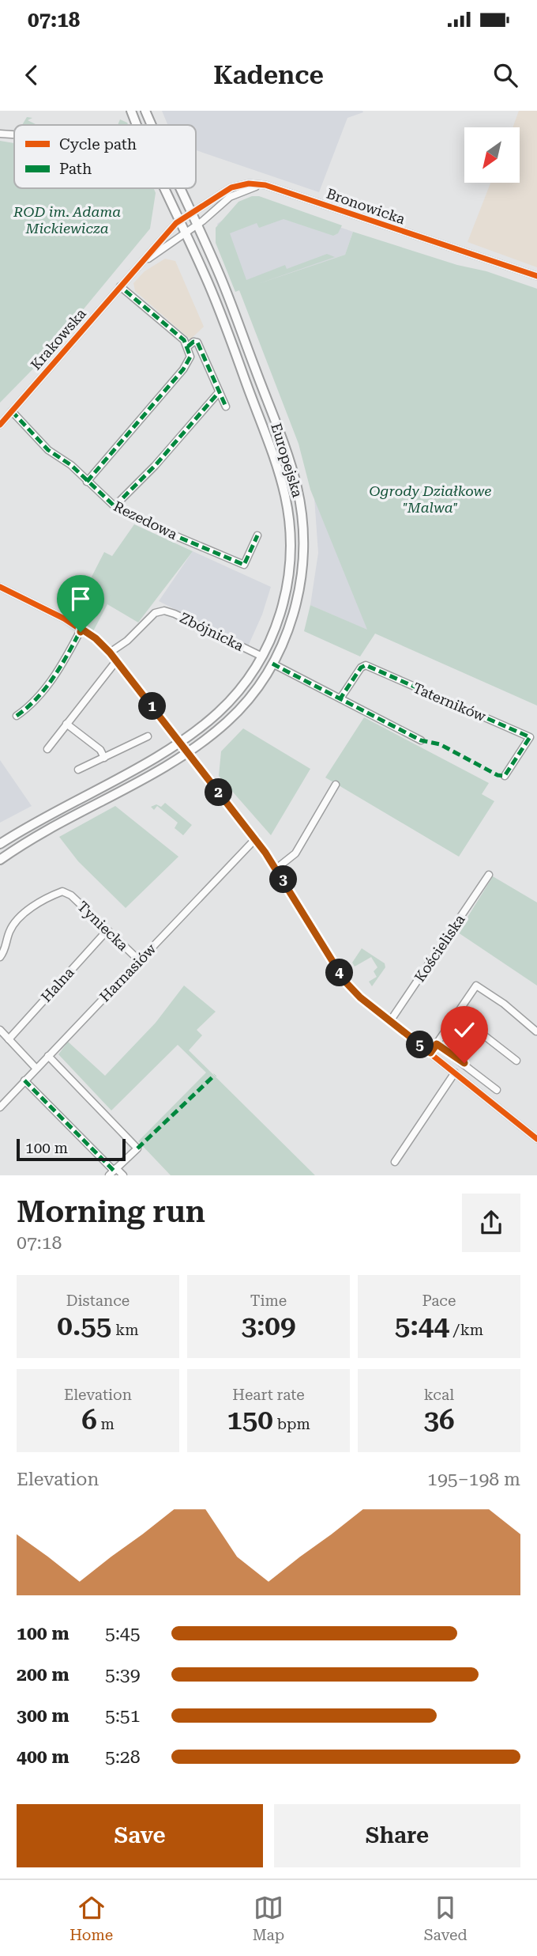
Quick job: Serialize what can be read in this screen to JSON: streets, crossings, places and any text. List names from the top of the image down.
{
  "streets": {
    "main road": ["Europejska"],
    "street": [
      "Bronowicka",
      "Krakowska",
      "Rezedowa",
      "Zbójnicka",
      "Taterników",
      "Tyniecka",
      "Kościeliska",
      "Harnasiów",
      "Halna"
    ]
  },
  "crossings": [
    ["Bronowicka", "Krakowska"],
    ["Bronowicka", "Europejska"],
    ["Krakowska", "Europejska"],
    ["Krakowska", "Rezedowa"],
    ["Europejska", "Zbójnicka"],
    ["Tyniecka", "Harnasiów"],
    ["Tyniecka", "Halna"]
  ],
  "parks": ["ROD im. Adama Mickiewicza", "Ogrody Działkowe \"Malwa\""],
  "legend": ["Cycle path", "Path"],
  "scale_bar": "100 m",
  "north": "bottom left",
  "page": {
    "status": "07:18",
    "header": "Kadence",
    "pins": [
      "1",
      "2",
      "3",
      "4",
      "5"
    ],
    "scale": "100 m",
    "heading": ["Morning run", "07:18"],
    "stats": [
      ["Distance", "0.55 km"],
      ["Time", "3:09"],
      ["Pace", "5:44 /km"],
      ["Elevation", "6 m"],
      ["Heart rate", "150 bpm"],
      ["kcal", "36"]
    ],
    "chart": ["Elevation", "195–198 m"],
    "list": [
      {
        "name": "100 m",
        "note": "5:45"
      },
      {
        "name": "200 m",
        "note": "5:39"
      },
      {
        "name": "300 m",
        "note": "5:51"
      },
      {
        "name": "400 m",
        "note": "5:28"
      }
    ],
    "buttons": ["Save", "Share"],
    "tabs": ["Home", "Map", "Saved"]
  }
}
